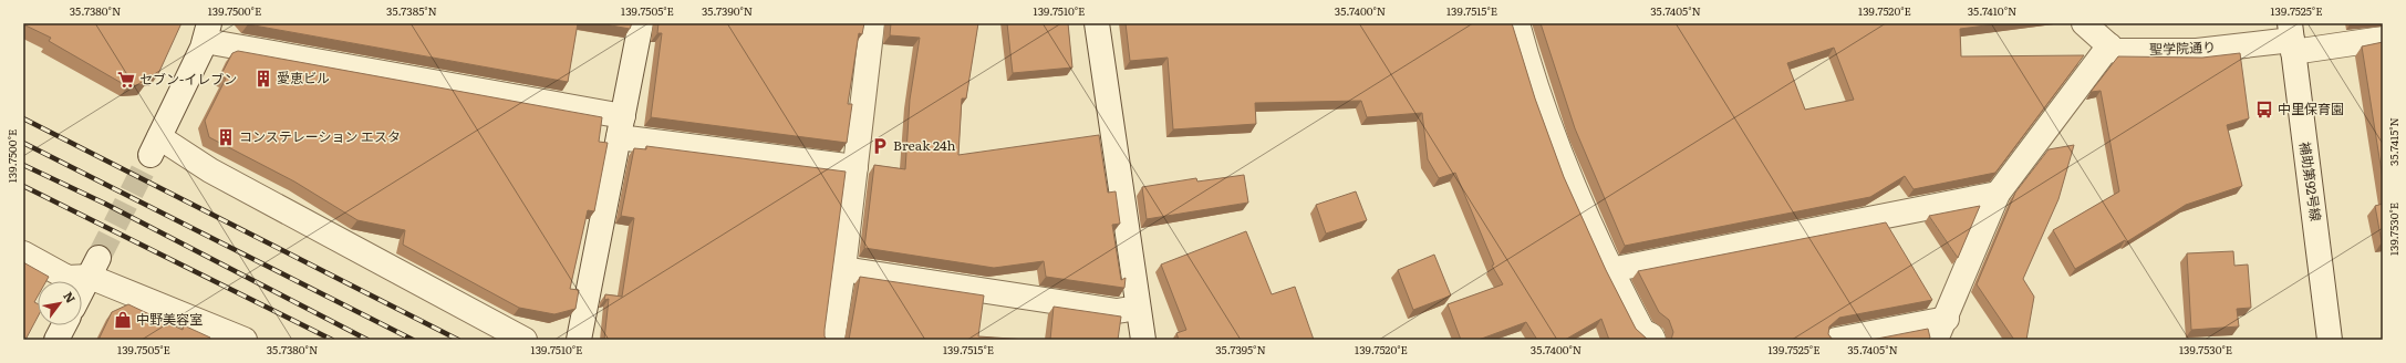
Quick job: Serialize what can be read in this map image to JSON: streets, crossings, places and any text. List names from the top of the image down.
{
  "streets": {
    "street": ["聖学院通り", "補助第92号線"]
  },
  "crossings": [
    ["聖学院通り", "補助第92号線"]
  ],
  "places": {
    "building": ["愛恵ビル", "コンステレーション エスタ"],
    "supermarket": ["セブン-イレブン"],
    "bus stop": ["中里保育園"],
    "parking": ["Break 24h"],
    "shop": ["中野美容室"]
  },
  "north": "top right",
  "coordinates": [
    "35.7380°N",
    "139.7500°E",
    "35.7385°N",
    "139.7505°E",
    "35.7390°N",
    "139.7510°E",
    "35.7400°N",
    "139.7515°E",
    "35.7405°N",
    "139.7520°E",
    "35.7410°N",
    "139.7525°E",
    "35.7415°N",
    "139.7530°E",
    "35.7395°N"
  ]
}
